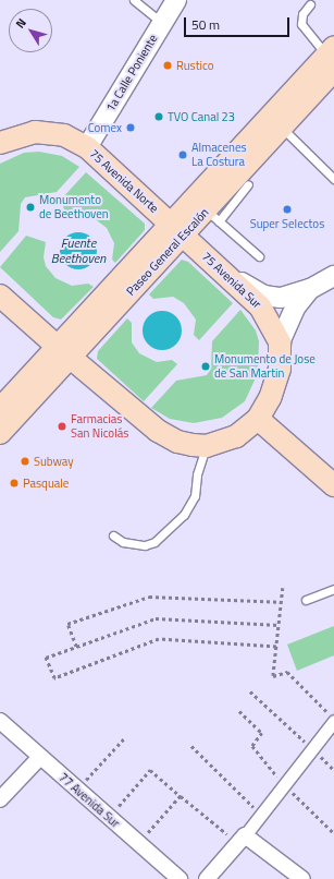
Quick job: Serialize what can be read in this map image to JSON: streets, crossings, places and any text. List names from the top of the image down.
{
  "streets": {
    "main road": ["75 Avenida Norte", "Paseo General Escalón", "75 Avenida Sur"],
    "street": ["1a Calle Poniente", "77 Avenida Sur"]
  },
  "crossings": [
    ["1a Calle Poniente", "75 Avenida Norte"],
    ["75 Avenida Norte", "Paseo General Escalón"],
    ["75 Avenida Norte", "75 Avenida Sur"],
    ["Paseo General Escalón", "75 Avenida Sur"]
  ],
  "water": ["Fuente Beethoven"],
  "places": [
    "Rustico",
    "TVO Canal 23",
    "Comex",
    "Almacenes La Costura",
    "Monumento de Beethoven",
    "Super Selectos",
    "Monumento de Jose de San Martin",
    "Farmacias San Nicolás",
    "Subway",
    "Pasquale"
  ],
  "scale_bar": "50 m",
  "north": "top left"
}
